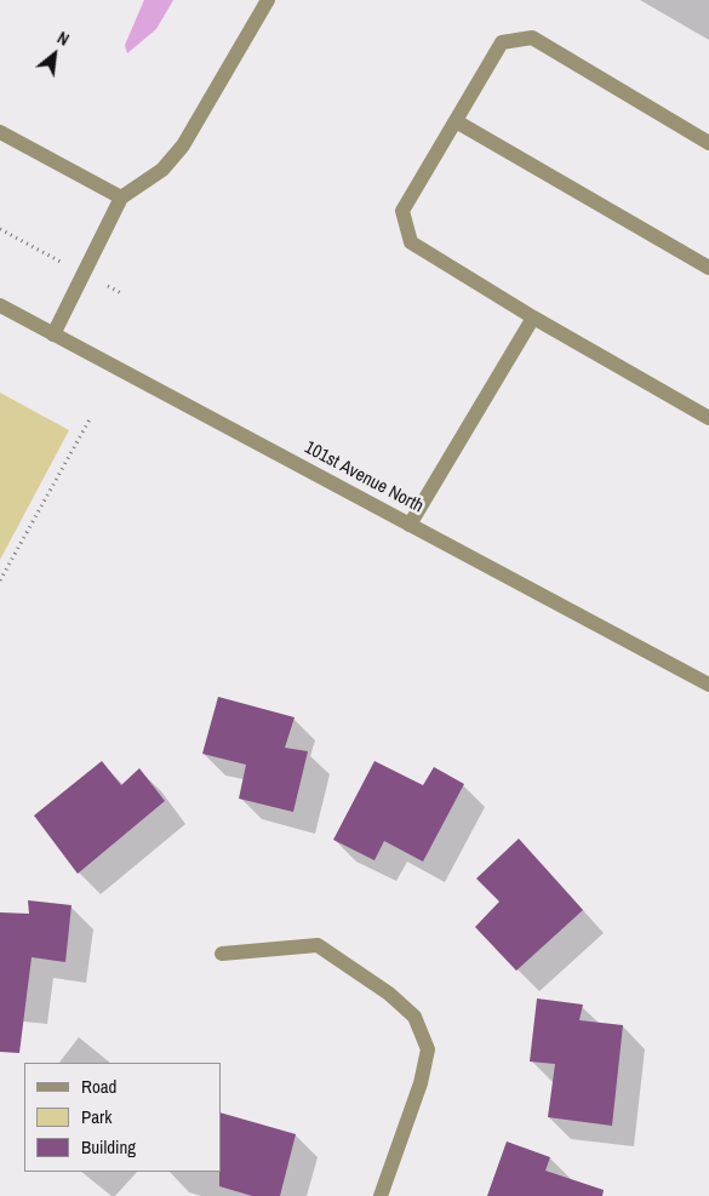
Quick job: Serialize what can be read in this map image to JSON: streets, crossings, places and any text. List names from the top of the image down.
{
  "streets": {
    "street": ["101st Avenue North"]
  },
  "legend": ["Road", "Park", "Building"],
  "north": "top right"
}
